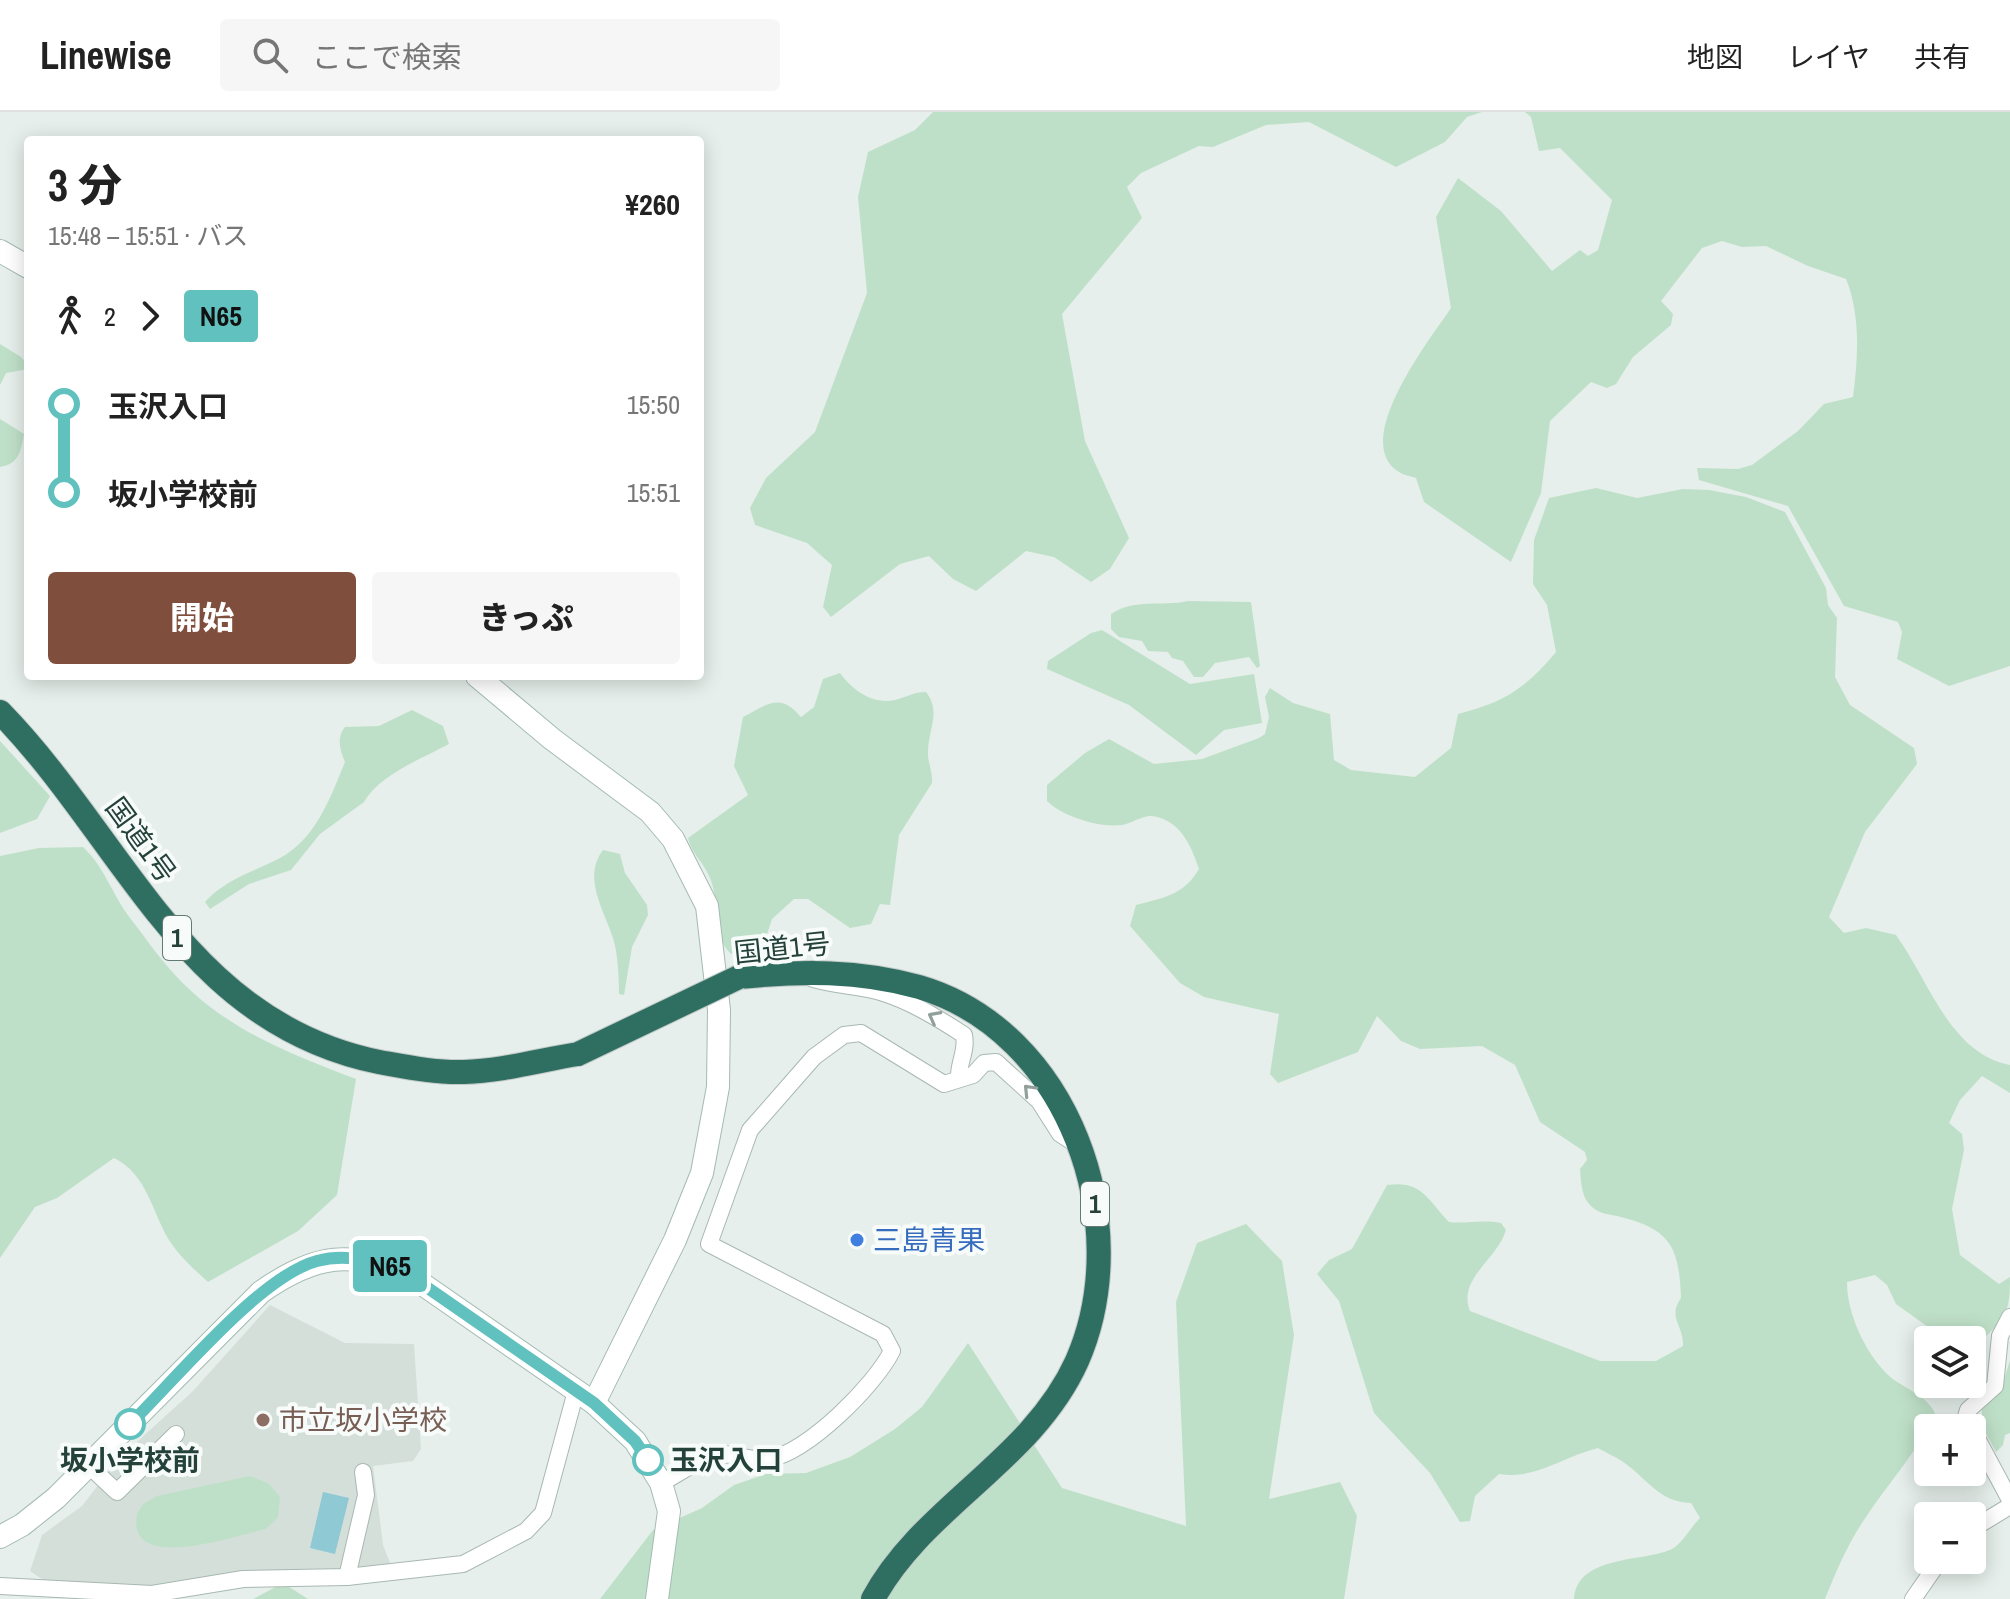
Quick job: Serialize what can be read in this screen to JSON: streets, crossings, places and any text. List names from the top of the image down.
{
  "streets": {
    "highway": ["国道1号", "1"]
  },
  "places": [
    "三島青果",
    "市立坂小学校",
    "坂小学校前",
    "玉沢入口"
  ],
  "lines": ["bus line N65"],
  "page": {
    "header": "Linewise",
    "search": "ここで検索",
    "nav": ["地図", "レイヤ", "共有"],
    "on_map": "N65",
    "heading": ["3 分", "15:48 – 15:51 · バス", "¥260"],
    "legs": ["2", "N65"],
    "list": [
      {
        "name": "玉沢入口",
        "value": "15:50"
      },
      {
        "name": "坂小学校前",
        "value": "15:51"
      }
    ],
    "buttons": ["開始", "きっぷ"],
    "map_buttons": ["+", "−"]
  }
}
